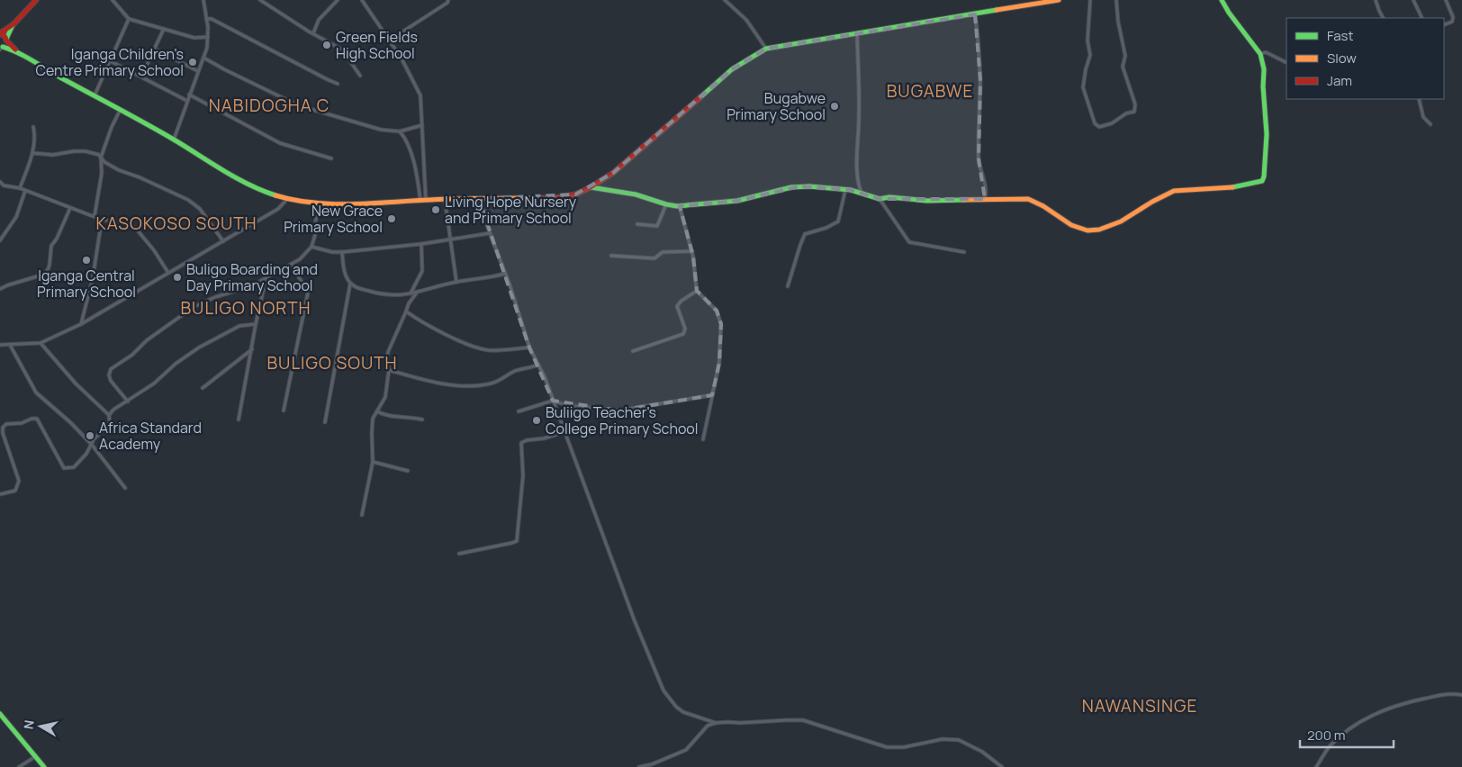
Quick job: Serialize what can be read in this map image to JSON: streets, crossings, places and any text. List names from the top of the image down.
{
  "districts": [
    "BUGABWE",
    "NABIDOGHA C",
    "KASOKOSO SOUTH",
    "BULIGO NORTH",
    "BULIGO SOUTH",
    "NAWANSINGE"
  ],
  "places": [
    "Green Fields High School",
    "Iganga Children's Centre Primary School",
    "Bugabwe Primary School",
    "Living Hope Nursery and Primary School",
    "New Grace Primary School",
    "Iganga Central Primary School",
    "Buligo Boarding and Day Primary School",
    "Buliigo Teacher's College Primary School",
    "Africa Standard Academy"
  ],
  "legend": ["Fast", "Slow", "Jam"],
  "scale_bar": "200 m",
  "north": "left"
}
